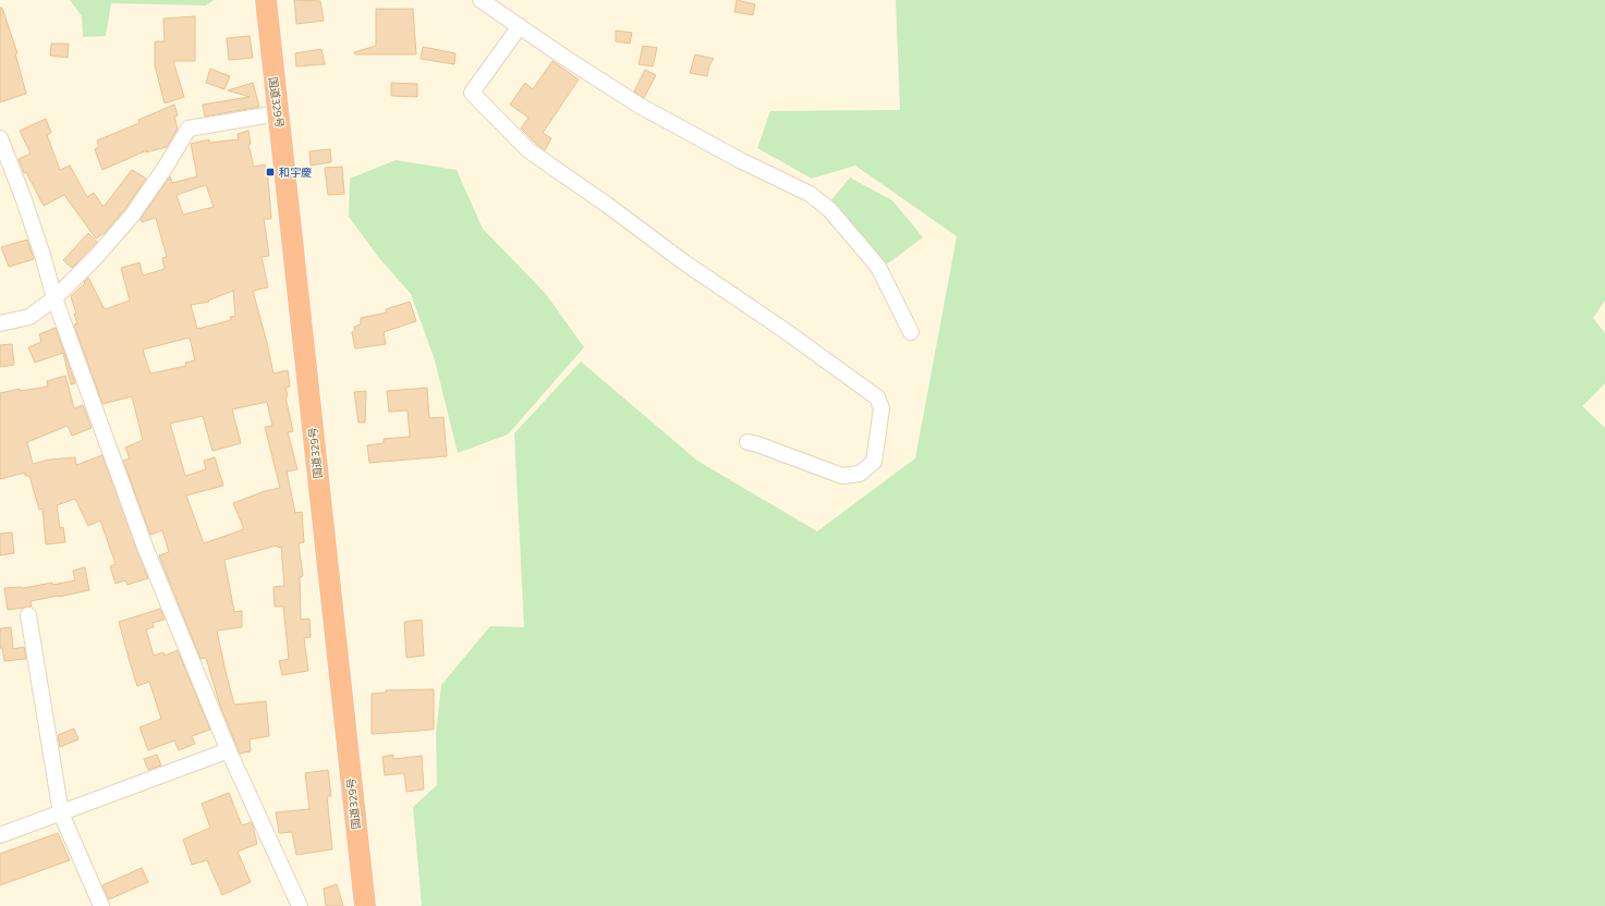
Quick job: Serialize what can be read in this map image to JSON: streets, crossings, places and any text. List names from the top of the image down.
{
  "streets": {
    "highway": ["国道329号"]
  },
  "places": {
    "transit": ["和宇慶"]
  }
}
